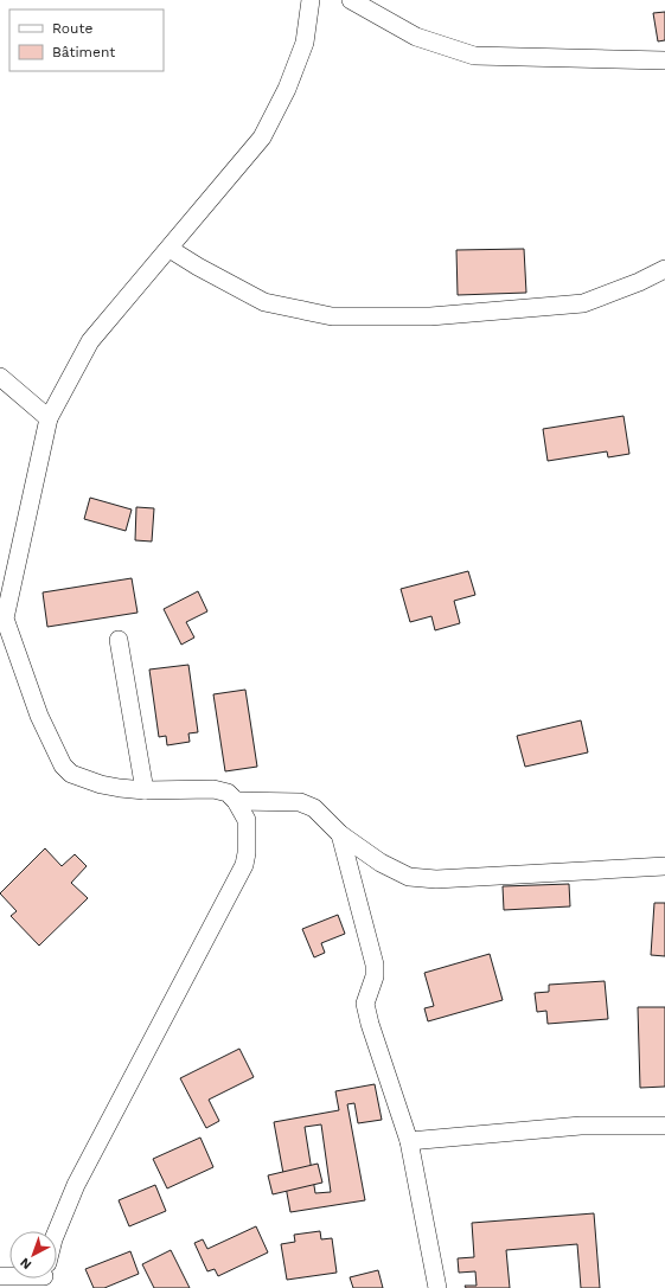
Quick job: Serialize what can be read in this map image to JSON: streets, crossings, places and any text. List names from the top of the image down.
{
  "legend": ["Route", "Bâtiment"],
  "north": "bottom left"
}
